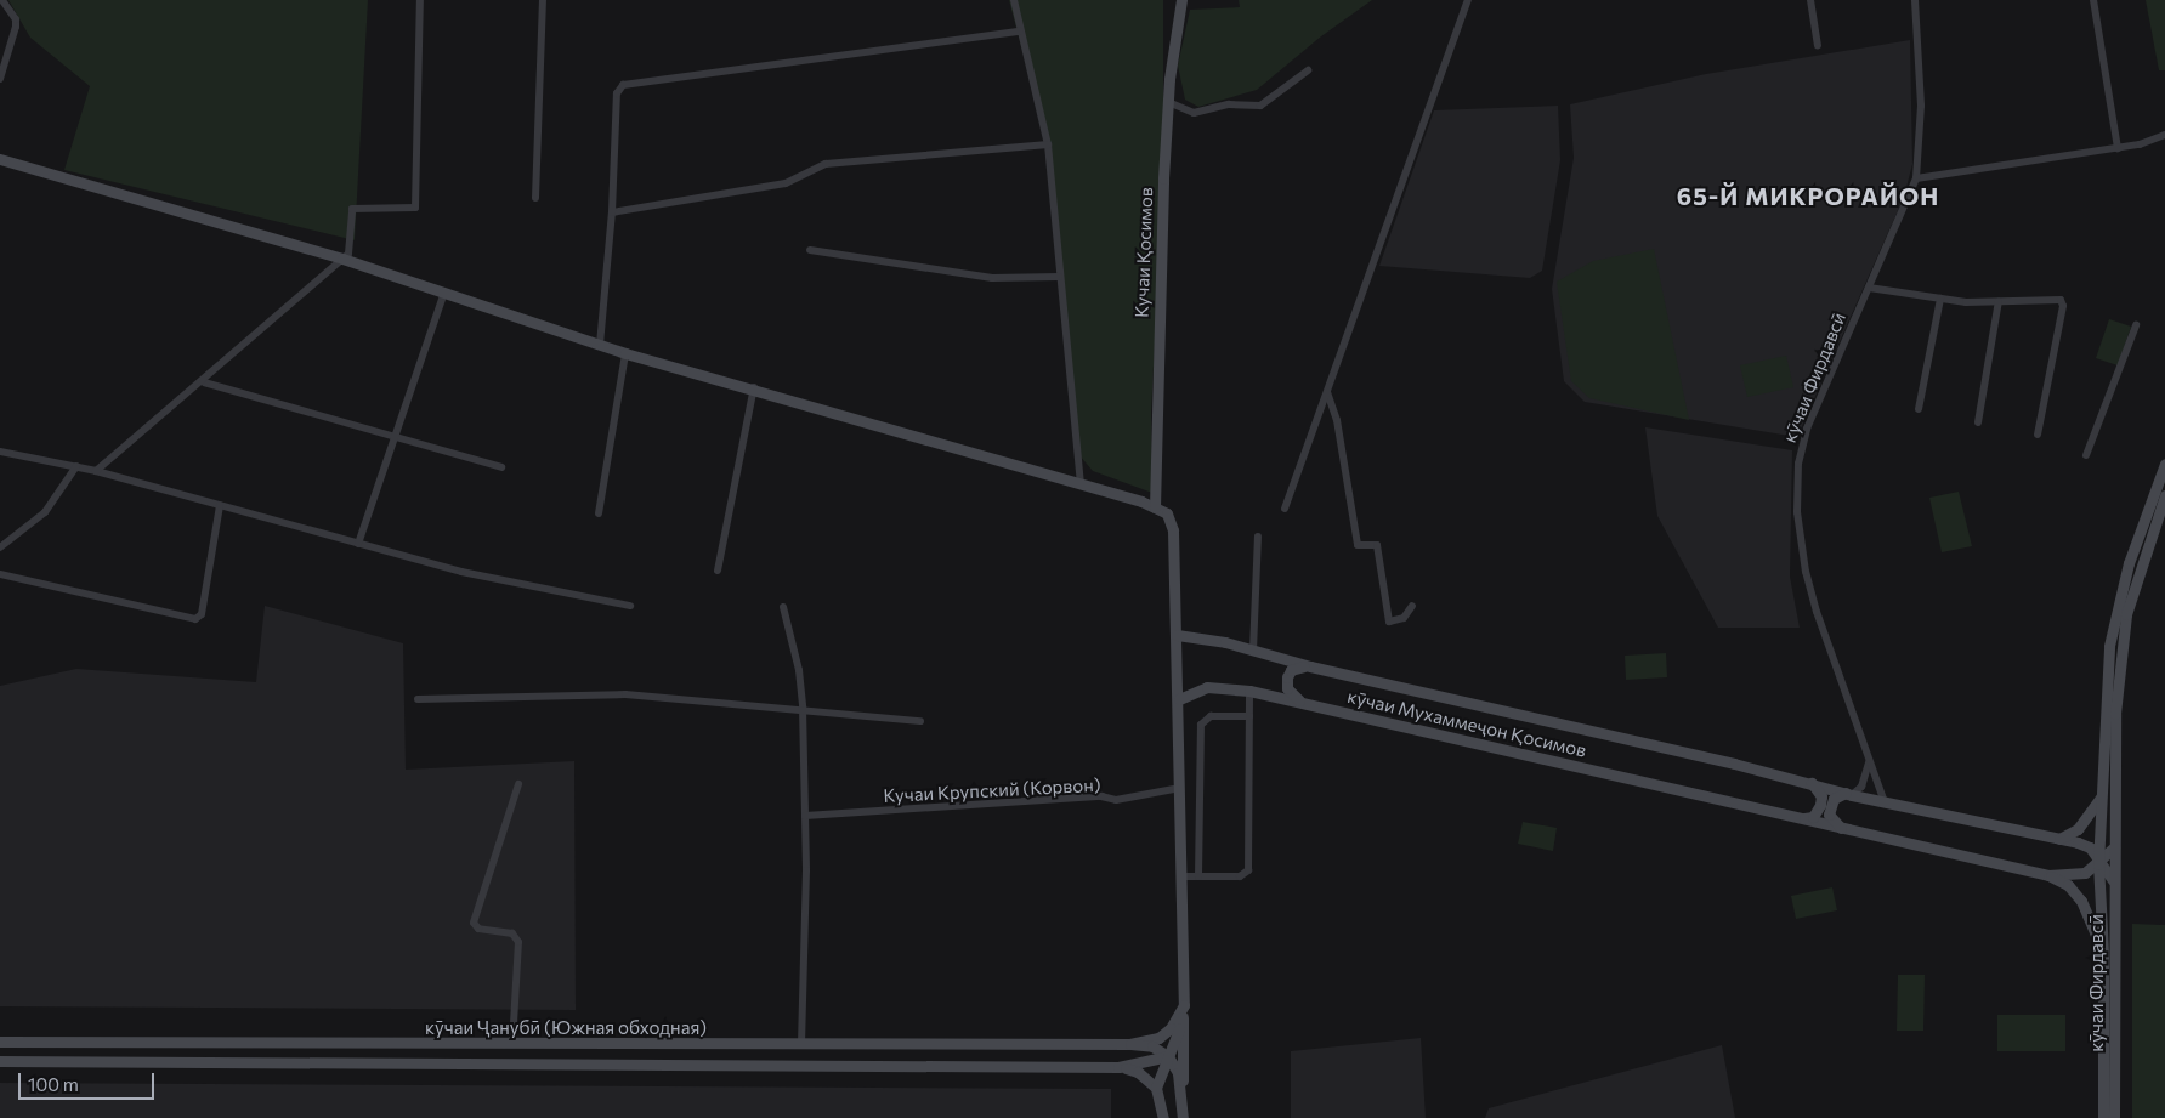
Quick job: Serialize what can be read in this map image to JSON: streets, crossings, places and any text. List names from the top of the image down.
{
  "streets": {
    "street": [
      "Кучаи Қосимов",
      "кӯчаи Фирдавсӣ",
      "кӯчаи Мухаммеҷон Қосимов",
      "Кучаи Крупский (Корвон)",
      "кӯчаи Ҷанубӣ (Южная обходная)"
    ]
  },
  "crossings": [
    ["кӯчаи Фирдавсӣ", "кӯчаи Мухаммеҷон Қосимов"]
  ],
  "districts": ["65-Й МИКРОРАЙОН"],
  "scale_bar": "100 m"
}
